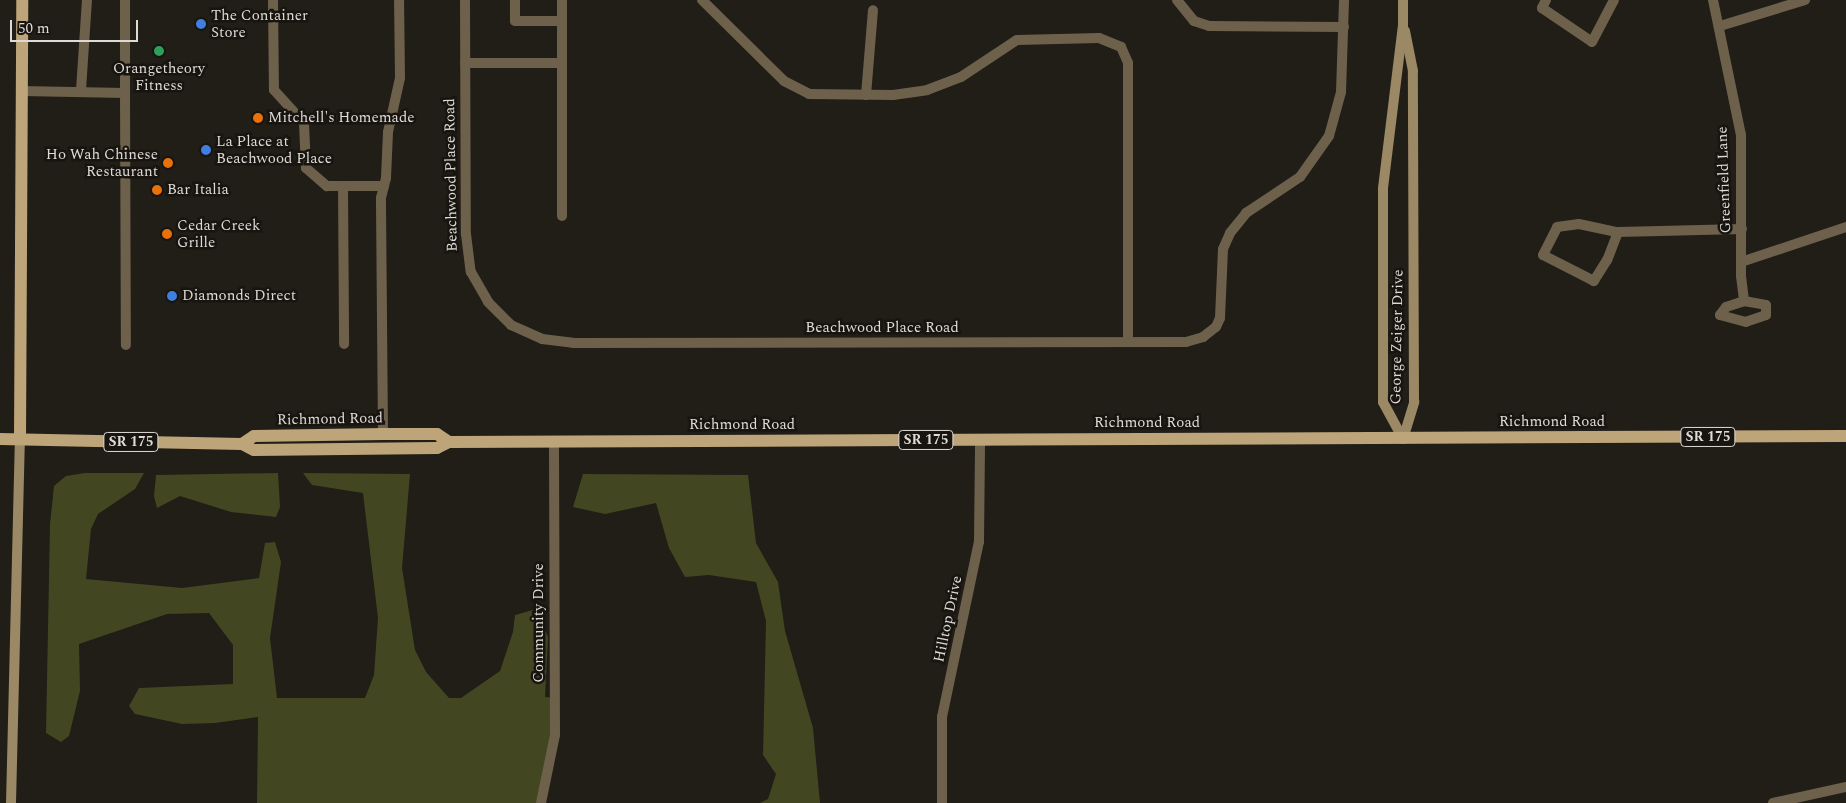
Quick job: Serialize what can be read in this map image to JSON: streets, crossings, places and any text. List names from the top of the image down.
{
  "streets": {
    "main road": ["Richmond Road", "SR 175"],
    "street": [
      "Beachwood Place Road",
      "Greenfield Lane",
      "George Zeiger Drive",
      "Hilltop Drive",
      "Community Drive"
    ]
  },
  "crossings": [
    ["George Zeiger Drive", "Richmond Road"],
    ["Richmond Road", "Hilltop Drive"],
    ["Richmond Road", "Community Drive"]
  ],
  "places": [
    "The Container Store",
    "Orangetheory Fitness",
    "Mitchell's Homemade",
    "La Place at Beachwood Place",
    "Ho Wah Chinese Restaurant",
    "Bar Italia",
    "Cedar Creek Grille",
    "Diamonds Direct"
  ],
  "scale_bar": "50 m"
}
